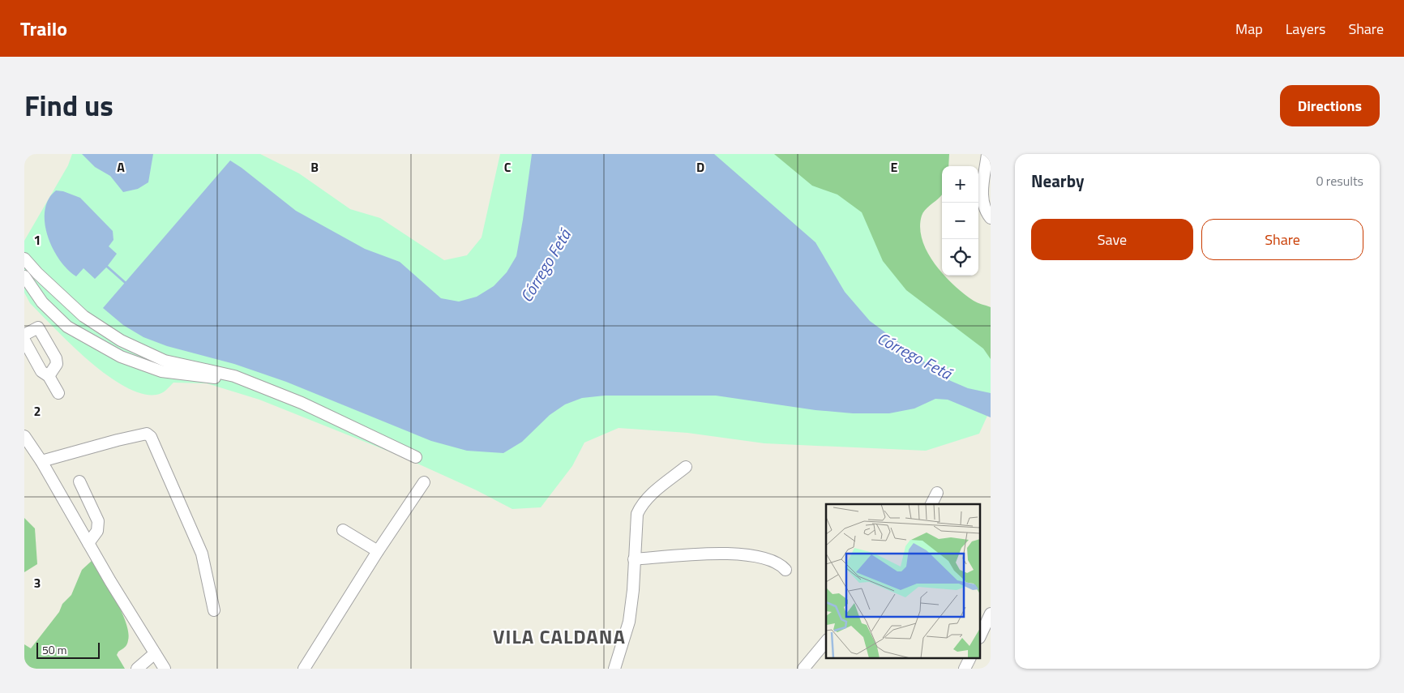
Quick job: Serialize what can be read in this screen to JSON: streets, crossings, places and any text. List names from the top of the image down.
{
  "districts": ["VILA CALDANA"],
  "water": ["Córrego Fetá"],
  "scale_bar": "50 m",
  "page": {
    "header": "Trailo",
    "nav": ["Map", "Layers", "Share"],
    "title": "Find us",
    "buttons": [
      "Directions",
      ["Save", "Share"]
    ],
    "heading": ["Nearby", "0 results"],
    "map_buttons": ["+", "−"],
    "scale": "50 m"
  },
  "grid": {
    "columns": [
      "A",
      "B",
      "C",
      "D",
      "E"
    ],
    "rows": ["1", "2", "3"]
  }
}
